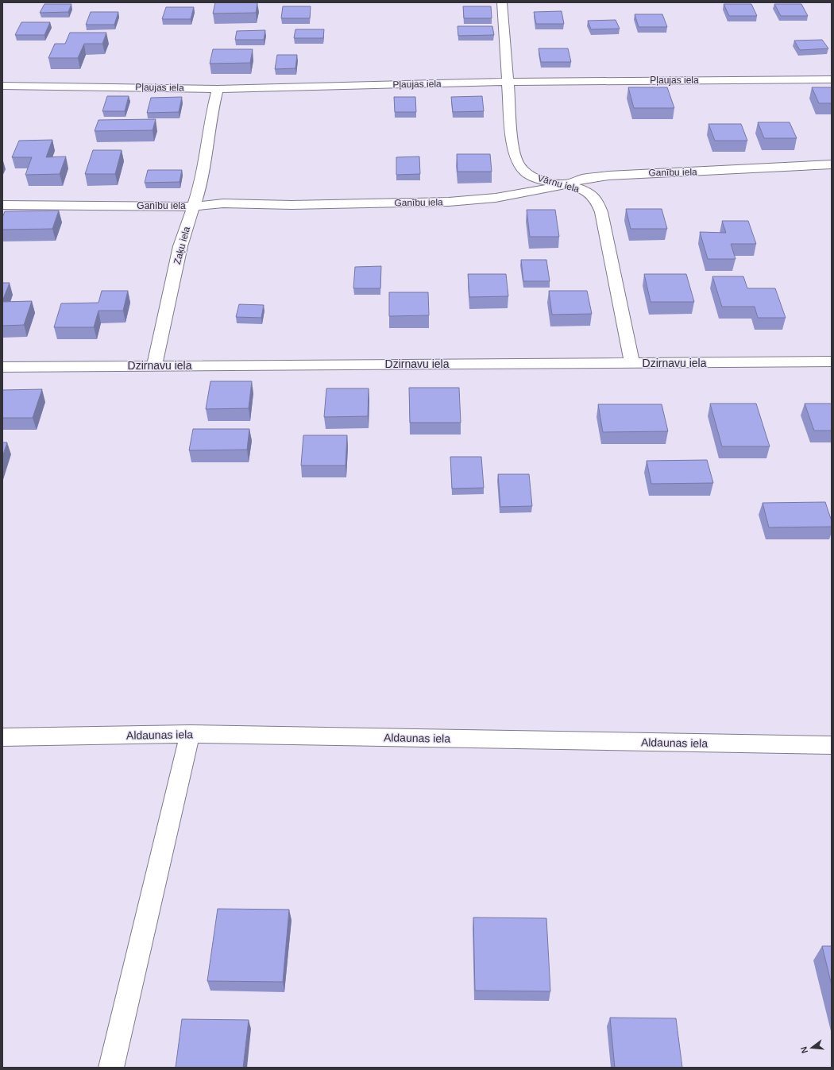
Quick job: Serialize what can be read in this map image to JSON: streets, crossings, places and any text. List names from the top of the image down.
{
  "streets": {
    "street": [
      "Pļaujas iela",
      "Ganību iela",
      "Vārnu iela",
      "Zaķu iela",
      "Dzirnavu iela",
      "Aldaunas iela"
    ]
  },
  "crossings": [
    ["Pļaujas iela", "Vārnu iela"],
    ["Pļaujas iela", "Zaķu iela"],
    ["Ganību iela", "Vārnu iela"],
    ["Ganību iela", "Zaķu iela"],
    ["Vārnu iela", "Dzirnavu iela"],
    ["Zaķu iela", "Dzirnavu iela"]
  ],
  "north": "left"
}
